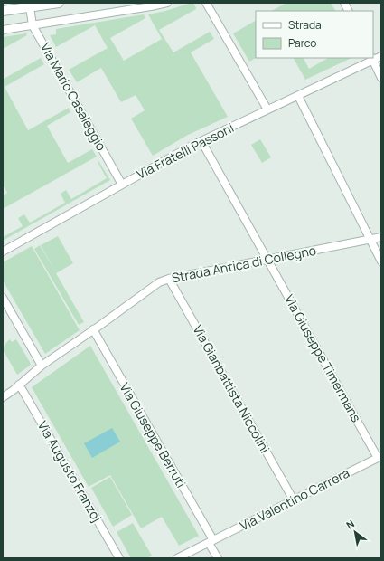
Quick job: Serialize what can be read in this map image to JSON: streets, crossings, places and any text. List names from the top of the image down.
{
  "streets": {
    "street": [
      "Via Mario Casaleggio",
      "Via Fratelli Passoni",
      "Strada Antica di Collegno",
      "Via Giuseppe Timermans",
      "Via Gianbattista Niccolini",
      "Via Giuseppe Berruti",
      "Via Augusto Franzoj",
      "Via Valentino Carrera"
    ]
  },
  "crossings": [
    ["Via Mario Casaleggio", "Via Fratelli Passoni"],
    ["Via Fratelli Passoni", "Via Giuseppe Timermans"],
    ["Strada Antica di Collegno", "Via Giuseppe Timermans"],
    ["Strada Antica di Collegno", "Via Gianbattista Niccolini"],
    ["Strada Antica di Collegno", "Via Giuseppe Berruti"],
    ["Strada Antica di Collegno", "Via Augusto Franzoj"],
    ["Via Giuseppe Timermans", "Via Valentino Carrera"],
    ["Via Gianbattista Niccolini", "Via Valentino Carrera"],
    ["Via Giuseppe Berruti", "Via Valentino Carrera"]
  ],
  "legend": ["Strada", "Parco"],
  "north": "top left"
}
